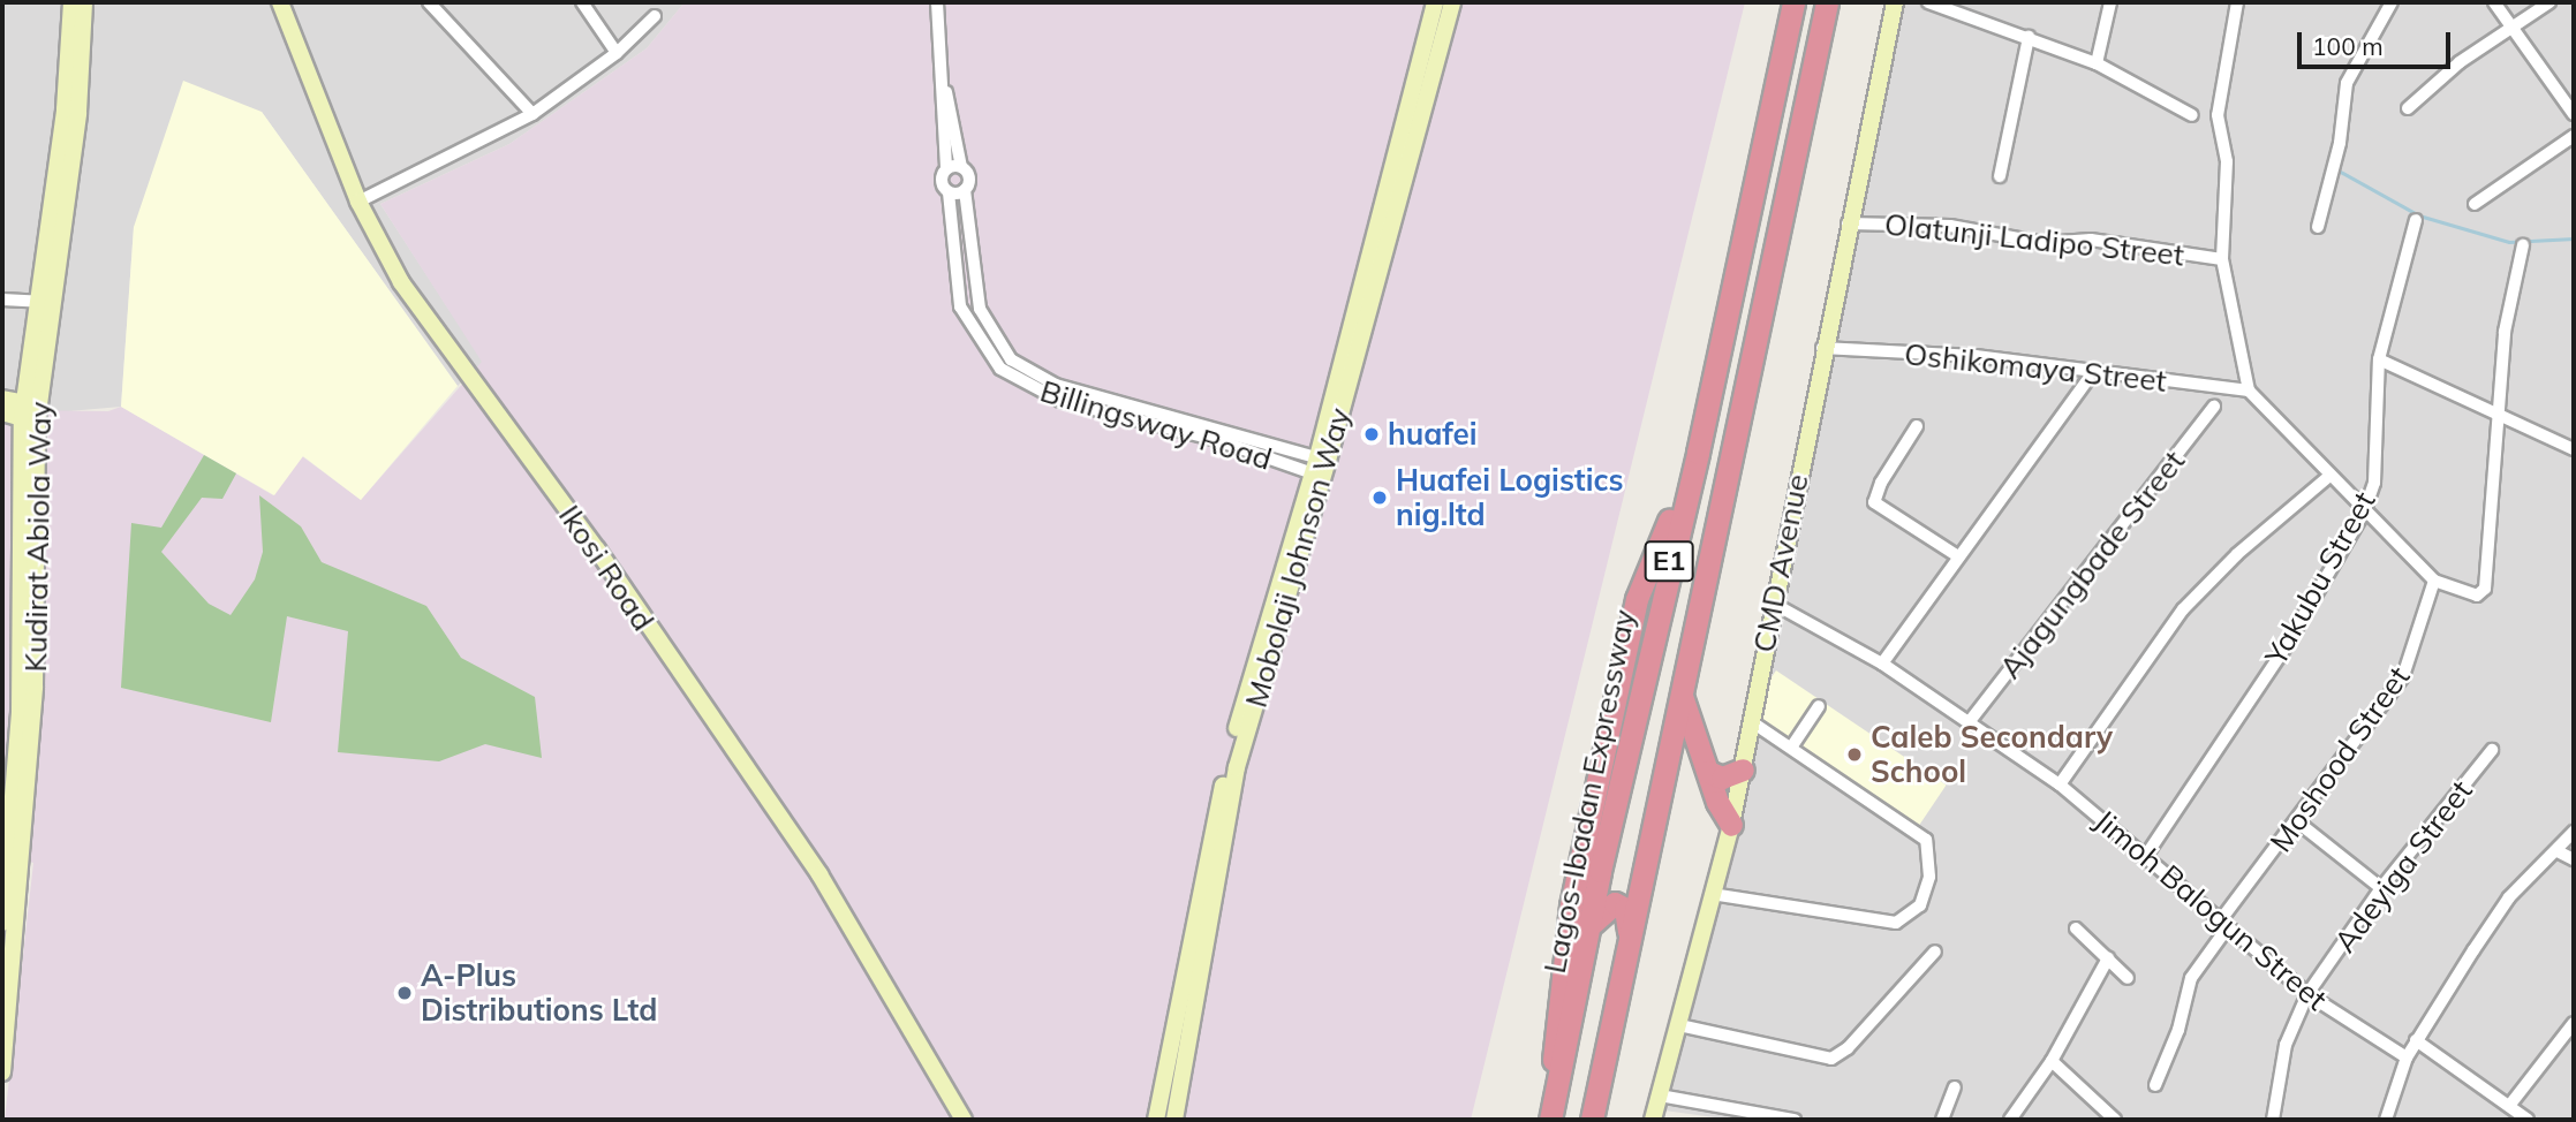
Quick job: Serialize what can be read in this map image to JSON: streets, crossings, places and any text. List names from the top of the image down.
{
  "streets": {
    "highway": ["E1", "Lagos-Ibadan Expressway"],
    "street": [
      "Olatunji Ladipo Street",
      "Oshikomaya Street",
      "Billingsway Road",
      "Kudirat Abiola Way",
      "Mobolaji Johnson Way",
      "CMD Avenue",
      "Ajagungbade Street",
      "Ikosi Road",
      "Yakubu Street",
      "Moshood Street",
      "Adeyiga Street",
      "Jimoh Balogun Street"
    ]
  },
  "crossings": [
    ["Olatunji Ladipo Street", "CMD Avenue"],
    ["Oshikomaya Street", "CMD Avenue"],
    ["Billingsway Road", "Mobolaji Johnson Way"],
    ["CMD Avenue", "Jimoh Balogun Street"],
    ["Ajagungbade Street", "Jimoh Balogun Street"],
    ["Yakubu Street", "Jimoh Balogun Street"],
    ["Moshood Street", "Jimoh Balogun Street"],
    ["Adeyiga Street", "Jimoh Balogun Street"]
  ],
  "places": [
    "huafei",
    "Huafei Logistics nig.ltd",
    "Caleb Secondary School",
    "A-Plus Distributions Ltd"
  ],
  "scale_bar": "100 m"
}
